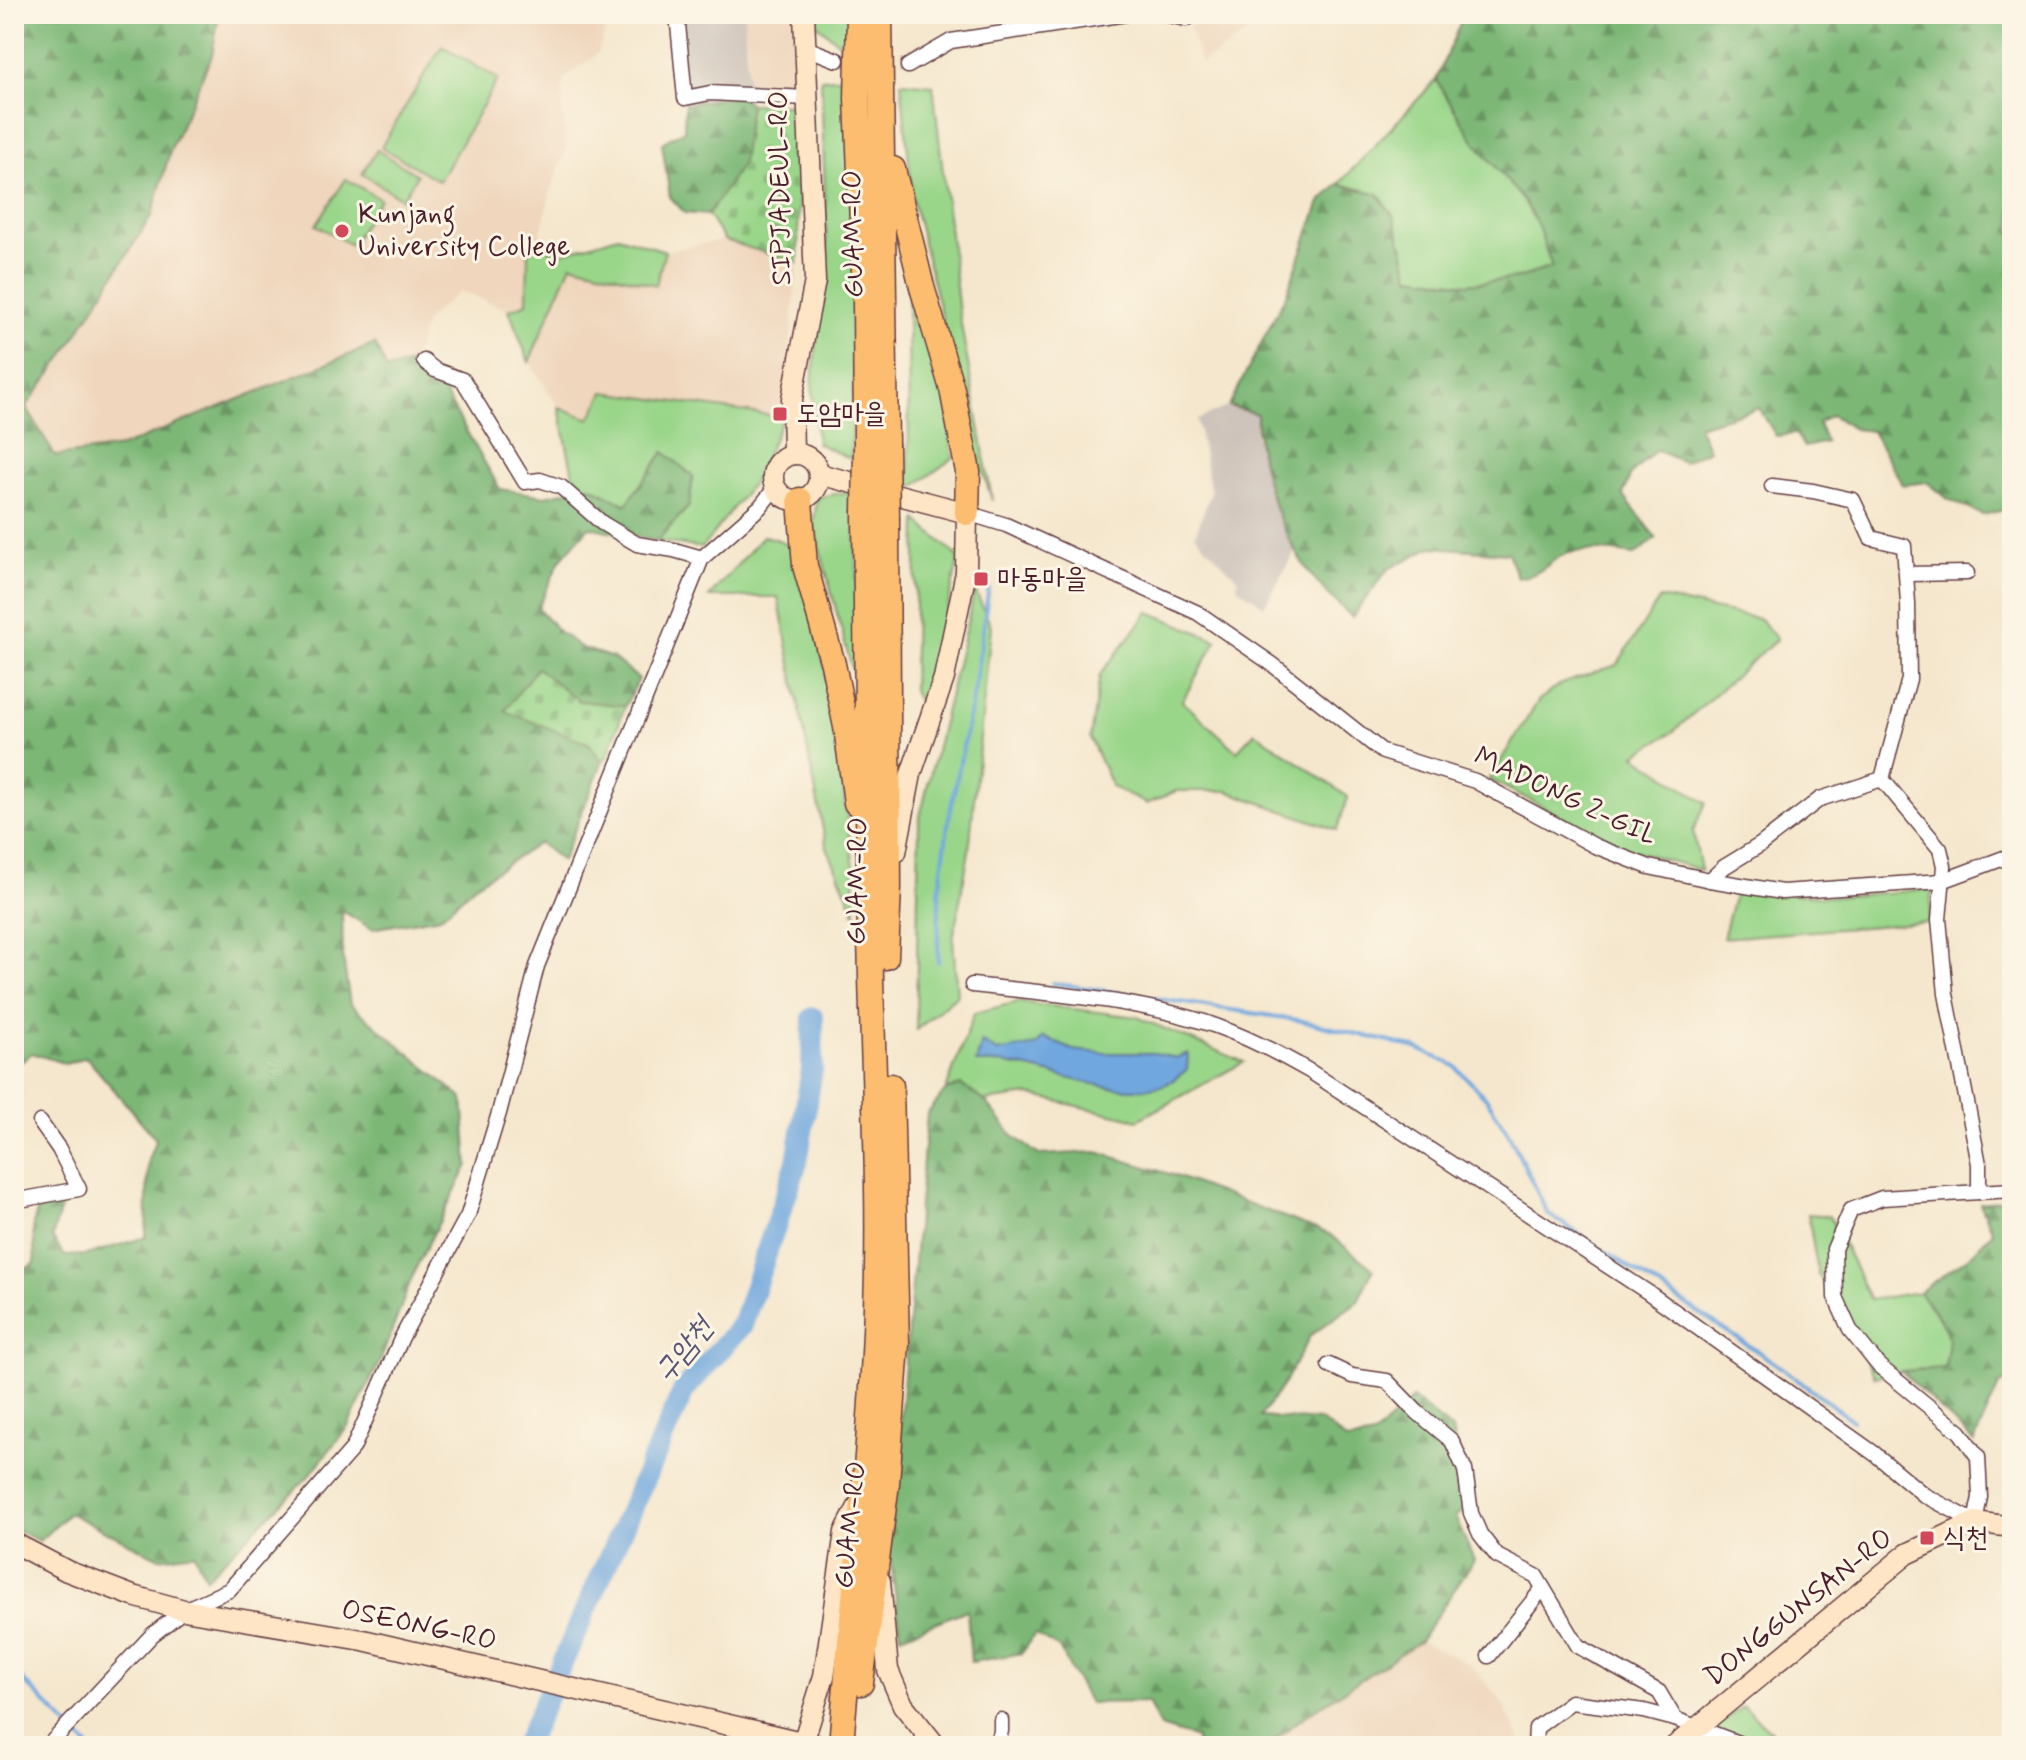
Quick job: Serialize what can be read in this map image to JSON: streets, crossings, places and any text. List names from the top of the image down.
{
  "streets": {
    "main road": [
      "SIPJADEUL-RO",
      "GUAM-RO",
      "DONGGUNSAN-RO",
      "OSEONG-RO"
    ],
    "street": ["MADONG 2-GIL"]
  },
  "water": ["구암천"],
  "places": {
    "other": ["Kunjang University College"],
    "transit": ["도암마을", "마동마을", "식천"]
  }
}
